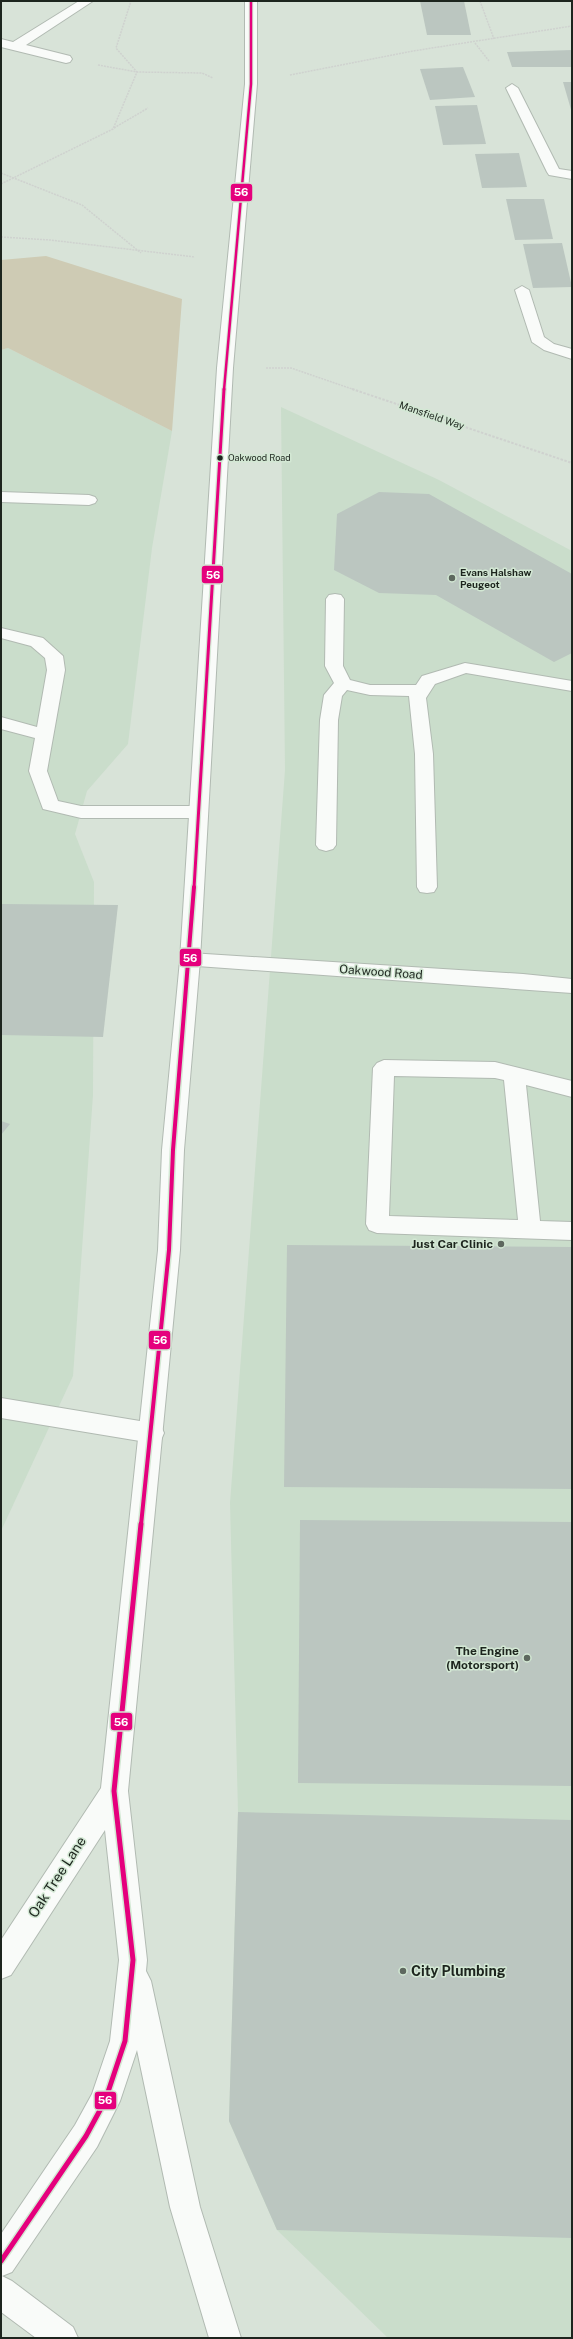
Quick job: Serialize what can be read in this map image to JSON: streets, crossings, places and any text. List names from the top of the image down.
{
  "streets": {
    "main road": ["Oakwood Road", "Oak Tree Lane"],
    "path": ["Mansfield Way"]
  },
  "crossings": [
    ["Oakwood Road", "Oak Tree Lane"]
  ],
  "places": [
    "Oakwood Road",
    "Evans Halshaw Peugeot",
    "Just Car Clinic",
    "The Engine (Motorsport)",
    "City Plumbing"
  ],
  "lines": ["transit line 56"]
}
